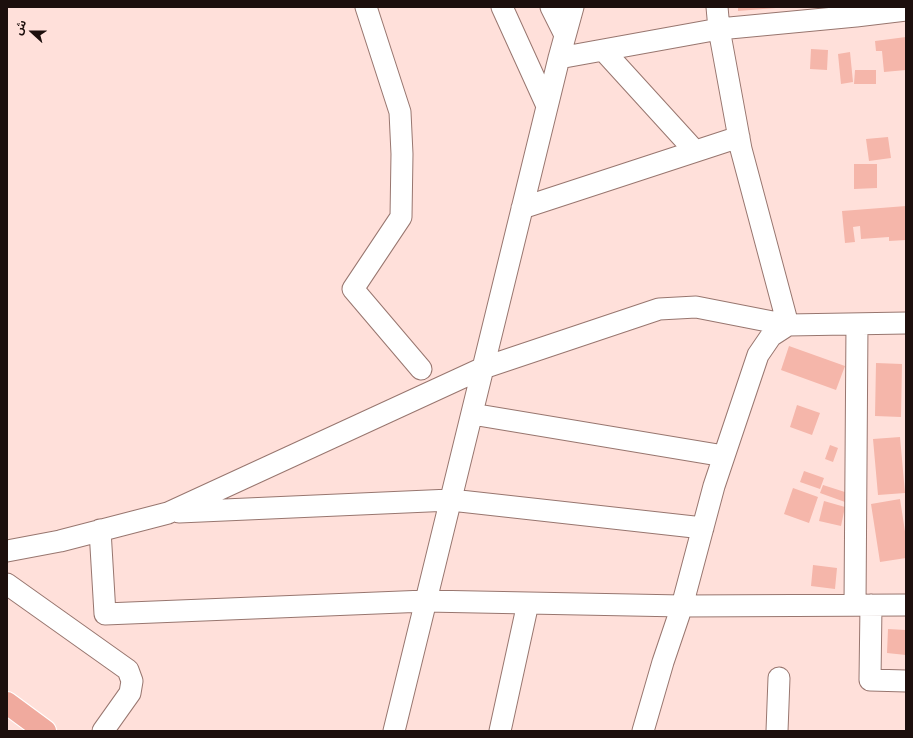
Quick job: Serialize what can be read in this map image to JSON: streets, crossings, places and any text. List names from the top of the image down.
{
  "north": "left"
}
